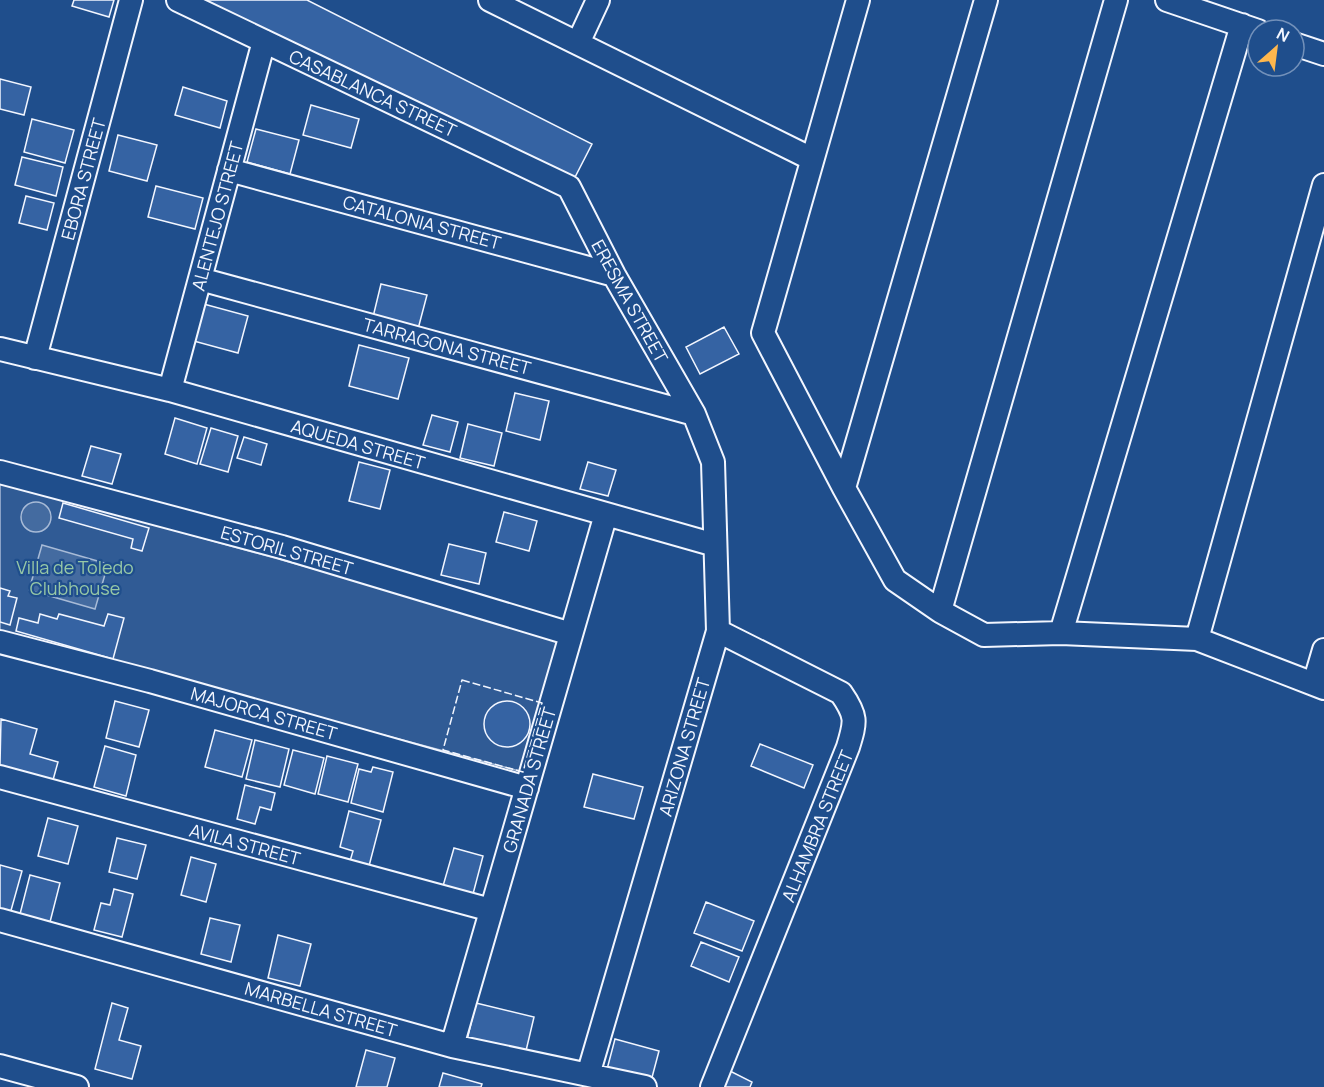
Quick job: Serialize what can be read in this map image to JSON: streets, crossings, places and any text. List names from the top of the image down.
{
  "streets": {
    "street": [
      "CASABLANCA STREET",
      "EBORA STREET",
      "ALENTEJO STREET",
      "CATALONIA STREET",
      "ERESMA STREET",
      "TARRAGONA STREET",
      "AQUEDA STREET",
      "ESTORIL STREET",
      "MAJORCA STREET",
      "ARIZONA STREET",
      "GRANADA STREET",
      "ALHAMBRA STREET",
      "AVILA STREET",
      "MARBELLA STREET"
    ]
  },
  "crossings": [
    ["CASABLANCA STREET", "ALENTEJO STREET"],
    ["CASABLANCA STREET", "ERESMA STREET"],
    ["EBORA STREET", "AQUEDA STREET"],
    ["ALENTEJO STREET", "CATALONIA STREET"],
    ["ALENTEJO STREET", "TARRAGONA STREET"],
    ["ALENTEJO STREET", "AQUEDA STREET"],
    ["CATALONIA STREET", "ERESMA STREET"],
    ["ERESMA STREET", "TARRAGONA STREET"],
    ["ERESMA STREET", "ARIZONA STREET"],
    ["TARRAGONA STREET", "ARIZONA STREET"],
    ["AQUEDA STREET", "ARIZONA STREET"],
    ["AQUEDA STREET", "GRANADA STREET"],
    ["ESTORIL STREET", "GRANADA STREET"],
    ["MAJORCA STREET", "GRANADA STREET"],
    ["ARIZONA STREET", "ALHAMBRA STREET"],
    ["ARIZONA STREET", "MARBELLA STREET"],
    ["GRANADA STREET", "AVILA STREET"],
    ["GRANADA STREET", "MARBELLA STREET"]
  ],
  "parks": ["Villa de Toledo Clubhouse"],
  "north": "top right"
}
